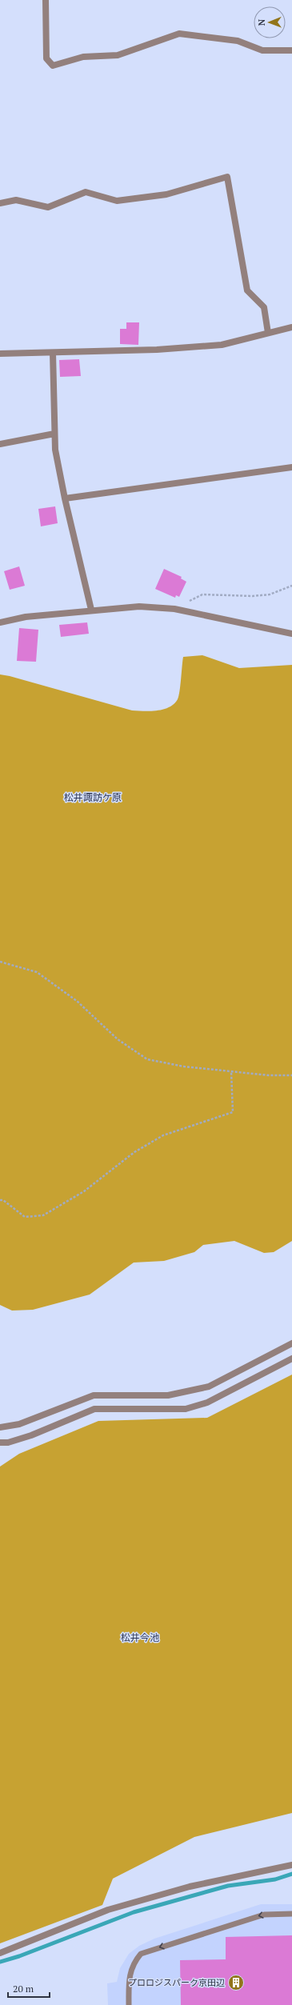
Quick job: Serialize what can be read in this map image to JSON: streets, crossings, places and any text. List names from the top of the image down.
{
  "districts": ["松井諏訪ケ原", "松井今池"],
  "places": {
    "building": ["プロロジスパーク京田辺"]
  },
  "scale_bar": "20 m",
  "north": "left"
}
